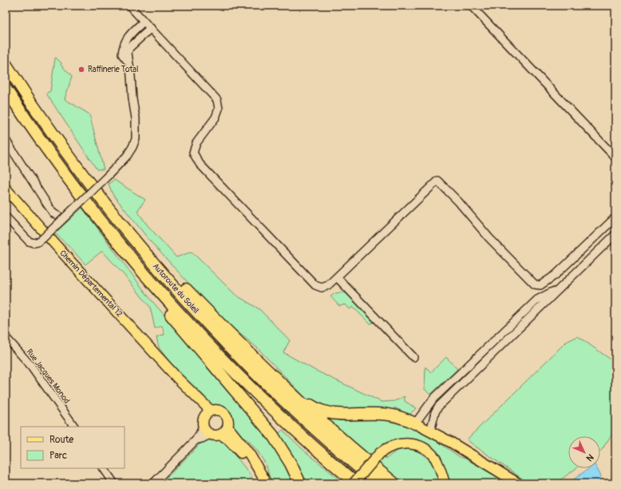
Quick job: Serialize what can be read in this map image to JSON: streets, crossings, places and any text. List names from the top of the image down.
{
  "streets": {
    "highway": ["Autoroute du Soleil"],
    "main road": ["Chemin Départemental 12"],
    "street": ["Rue Jacques Monod"]
  },
  "places": ["Raffinerie Total"],
  "legend": ["Route", "Parc"],
  "north": "bottom right"
}
